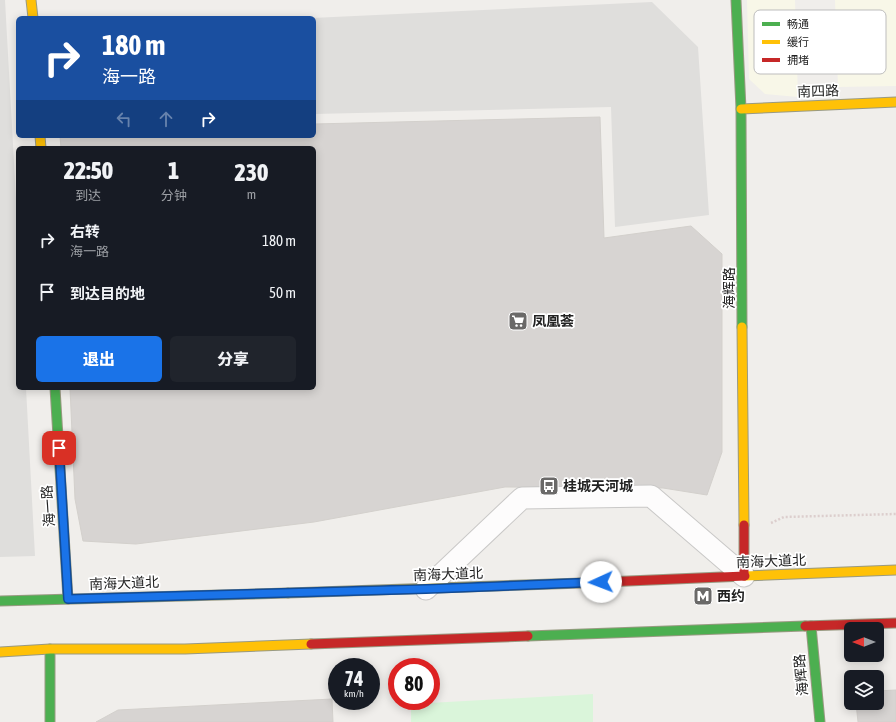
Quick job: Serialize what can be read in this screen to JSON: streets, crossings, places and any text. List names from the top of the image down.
{
  "streets": {
    "main road": [
      "南四路",
      "海辉路",
      "海一路",
      "南海大道北"
    ]
  },
  "crossings": [
    ["南四路", "海辉路"],
    ["海辉路", "南海大道北"],
    ["海一路", "南海大道北"]
  ],
  "places": {
    "supermarket": ["凤凰荟"],
    "bus stop": ["桂城天河城"],
    "metro station": ["西约"]
  },
  "legend": ["畅通", "缓行", "拥堵"],
  "north": "left",
  "page": {
    "turn": ["180 m", "海一路"],
    "eta": [
      "22:50",
      "到达",
      "1",
      "分钟",
      "230",
      "m"
    ],
    "list": [
      {
        "name": "右转",
        "note": "海一路",
        "value": "180 m"
      },
      {
        "name": "到达目的地",
        "value": "50 m"
      }
    ],
    "buttons": ["退出", "分享"],
    "speed": "74 km/h",
    "limit": "80"
  }
}
